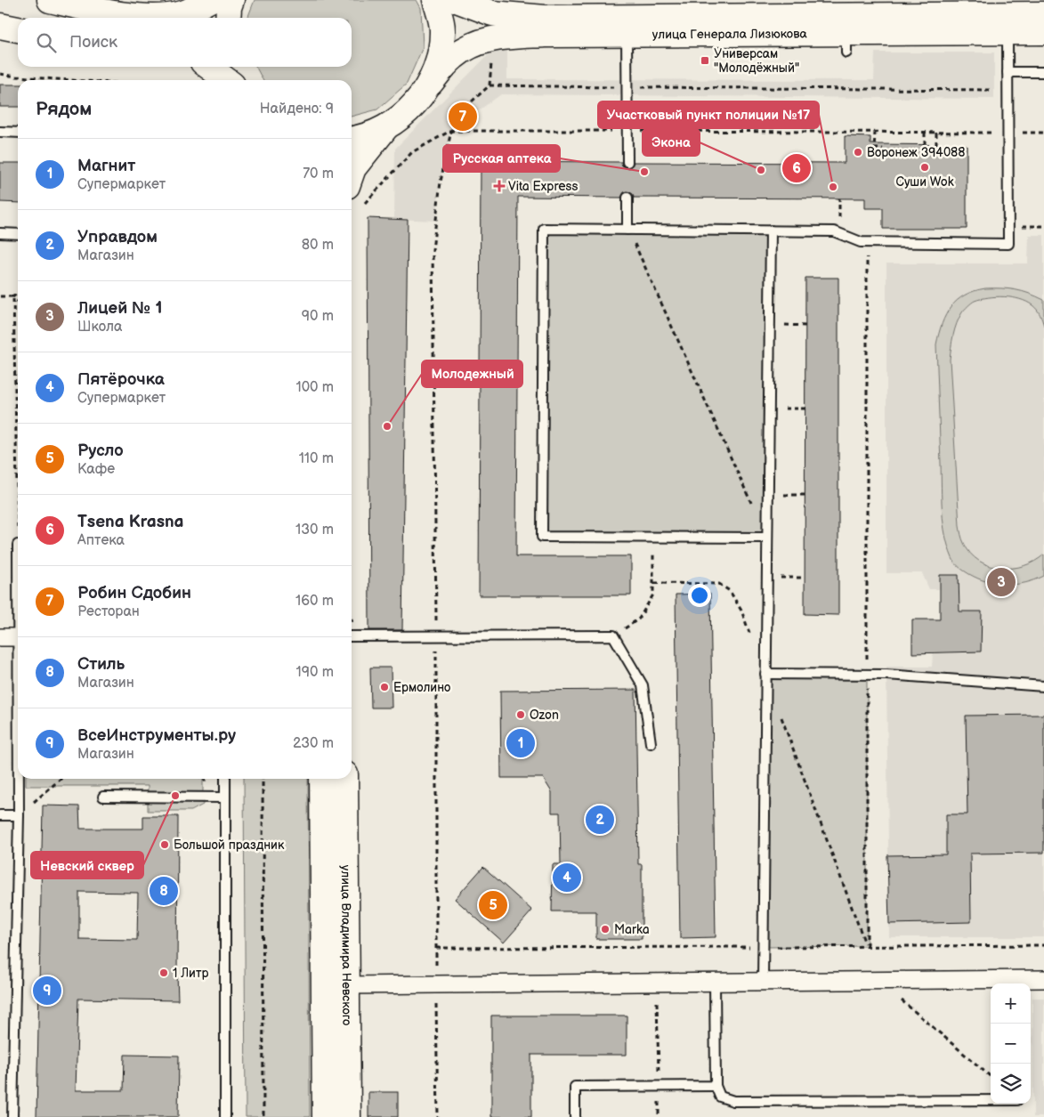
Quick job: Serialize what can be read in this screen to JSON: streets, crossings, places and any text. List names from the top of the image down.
{
  "streets": {
    "main road": ["улица Генерала Лизюкова", "улица Владимира Невского"]
  },
  "places": {
    "transit": ["Универсам \"Молодёжный\""],
    "other": [
      "Воронеж 394088",
      "Суши Wok",
      "Экона",
      "Русская аптека",
      "Участковый пункт полиции №17",
      "Молодежный",
      "Ермолино",
      "Ozon",
      "Невский сквер",
      "Большой праздник",
      "Marka",
      "1 Литр"
    ],
    "health": ["Vita Express"]
  },
  "page": {
    "search": "Поиск",
    "heading": ["Рядом", "Найдено: 9"],
    "pins": [
      "7",
      "6",
      "3",
      "1",
      "2",
      "4",
      "8",
      "5",
      "9"
    ],
    "list": [
      {
        "mark": "1",
        "name": "Магнит",
        "note": "Супермаркет",
        "value": "70 m"
      },
      {
        "mark": "2",
        "name": "Управдом",
        "note": "Магазин",
        "value": "80 m"
      },
      {
        "mark": "3",
        "name": "Лицей № 1",
        "note": "Школа",
        "value": "90 m"
      },
      {
        "mark": "4",
        "name": "Пятёрочка",
        "note": "Супермаркет",
        "value": "100 m"
      },
      {
        "mark": "5",
        "name": "Русло",
        "note": "Кафе",
        "value": "110 m"
      },
      {
        "mark": "6",
        "name": "Tsena Krasna",
        "note": "Аптека",
        "value": "130 m"
      },
      {
        "mark": "7",
        "name": "Робин Сдобин",
        "note": "Ресторан",
        "value": "160 m"
      },
      {
        "mark": "8",
        "name": "Стиль",
        "note": "Магазин",
        "value": "190 m"
      },
      {
        "mark": "9",
        "name": "ВсеИнструменты.ру",
        "note": "Магазин",
        "value": "230 m"
      }
    ],
    "map_buttons": ["+", "−"]
  }
}
